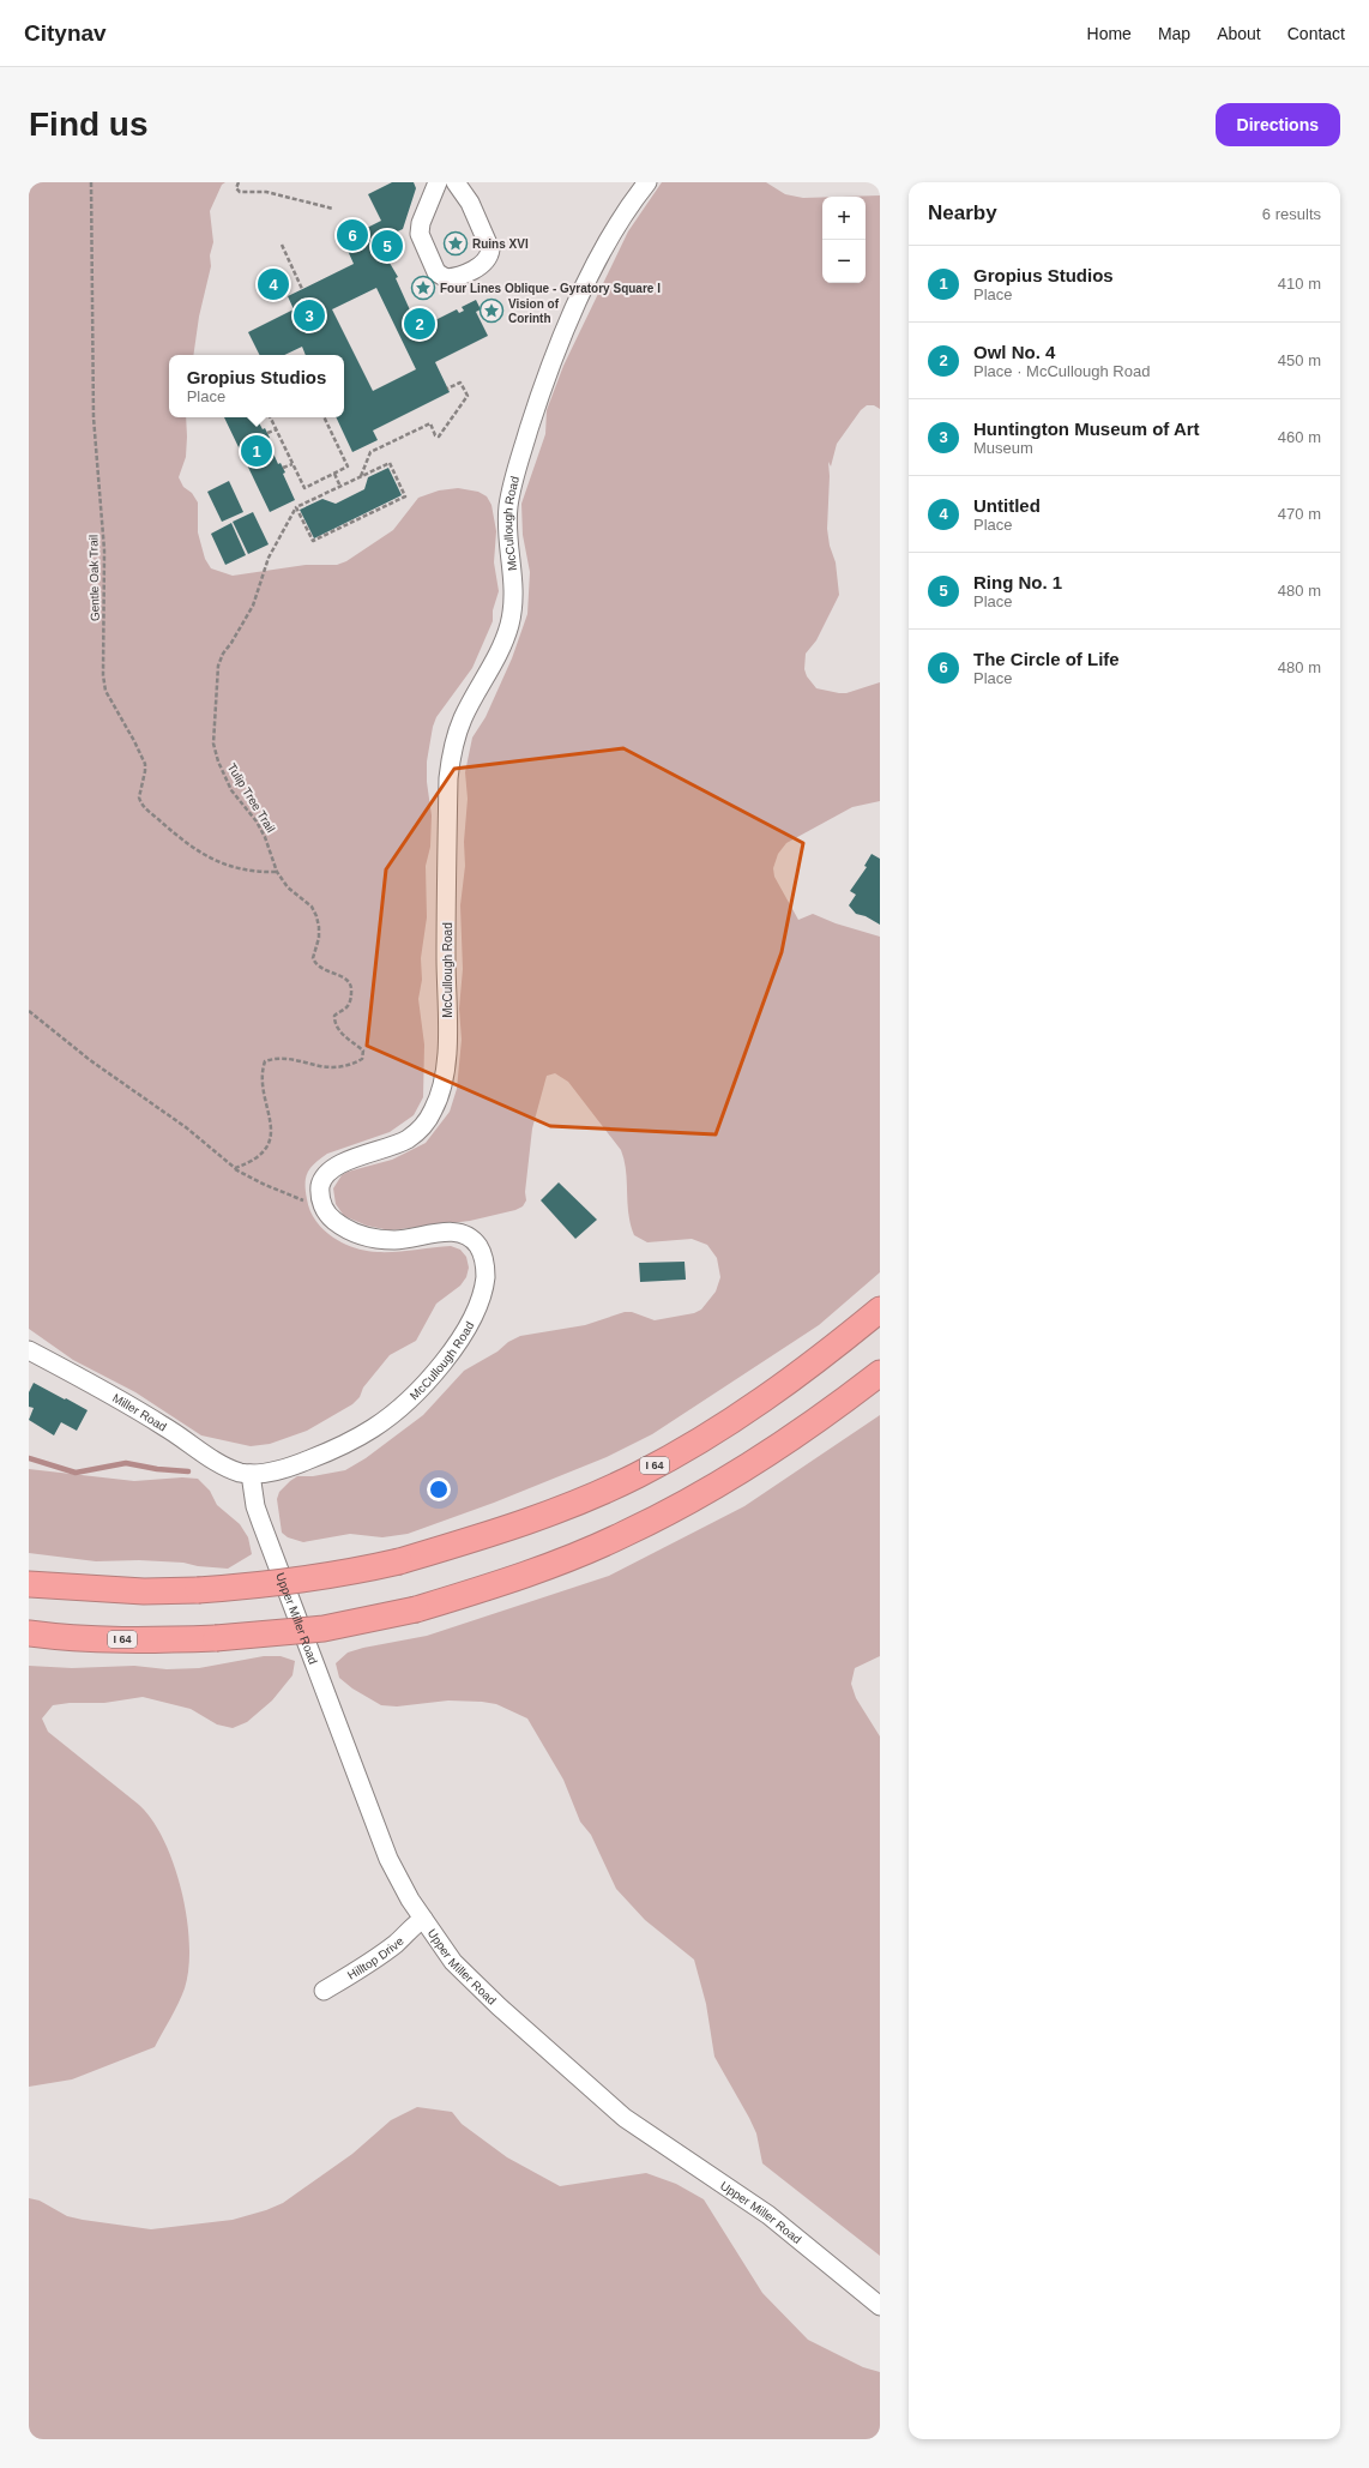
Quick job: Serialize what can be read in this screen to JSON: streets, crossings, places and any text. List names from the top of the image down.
{
  "streets": {
    "highway": ["I 64"],
    "street": [
      "McCullough Road",
      "Miller Road",
      "Upper Miller Road",
      "Hilltop Drive"
    ],
    "path": ["Gentle Oak Trail", "Tulip Tree Trail"]
  },
  "crossings": [
    ["McCullough Road", "Miller Road"],
    ["McCullough Road", "Upper Miller Road"],
    ["Gentle Oak Trail", "Tulip Tree Trail"],
    ["Miller Road", "Upper Miller Road"],
    ["Upper Miller Road", "Hilltop Drive"]
  ],
  "places": {
    "place": ["Ruins XVI", "Four Lines Oblique - Gyratory Square I", "Vision of Corinth"]
  },
  "page": {
    "header": "Citynav",
    "nav": [
      "Home",
      "Map",
      "About",
      "Contact"
    ],
    "buttons": "Directions",
    "title": "Find us",
    "heading": ["Nearby", "6 results"],
    "map_buttons": ["+", "−"],
    "pins": [
      "6",
      "5",
      "4",
      "3",
      "2",
      "1"
    ],
    "list": [
      {
        "mark": "1",
        "name": "Gropius Studios",
        "note": "Place",
        "value": "410 m"
      },
      {
        "mark": "2",
        "name": "Owl No. 4",
        "note": "Place · McCullough Road",
        "value": "450 m"
      },
      {
        "mark": "3",
        "name": "Huntington Museum of Art",
        "note": "Museum",
        "value": "460 m"
      },
      {
        "mark": "4",
        "name": "Untitled",
        "note": "Place",
        "value": "470 m"
      },
      {
        "mark": "5",
        "name": "Ring No. 1",
        "note": "Place",
        "value": "480 m"
      },
      {
        "mark": "6",
        "name": "The Circle of Life",
        "note": "Place",
        "value": "480 m"
      }
    ],
    "popup": ["Gropius Studios", "Place"]
  }
}
